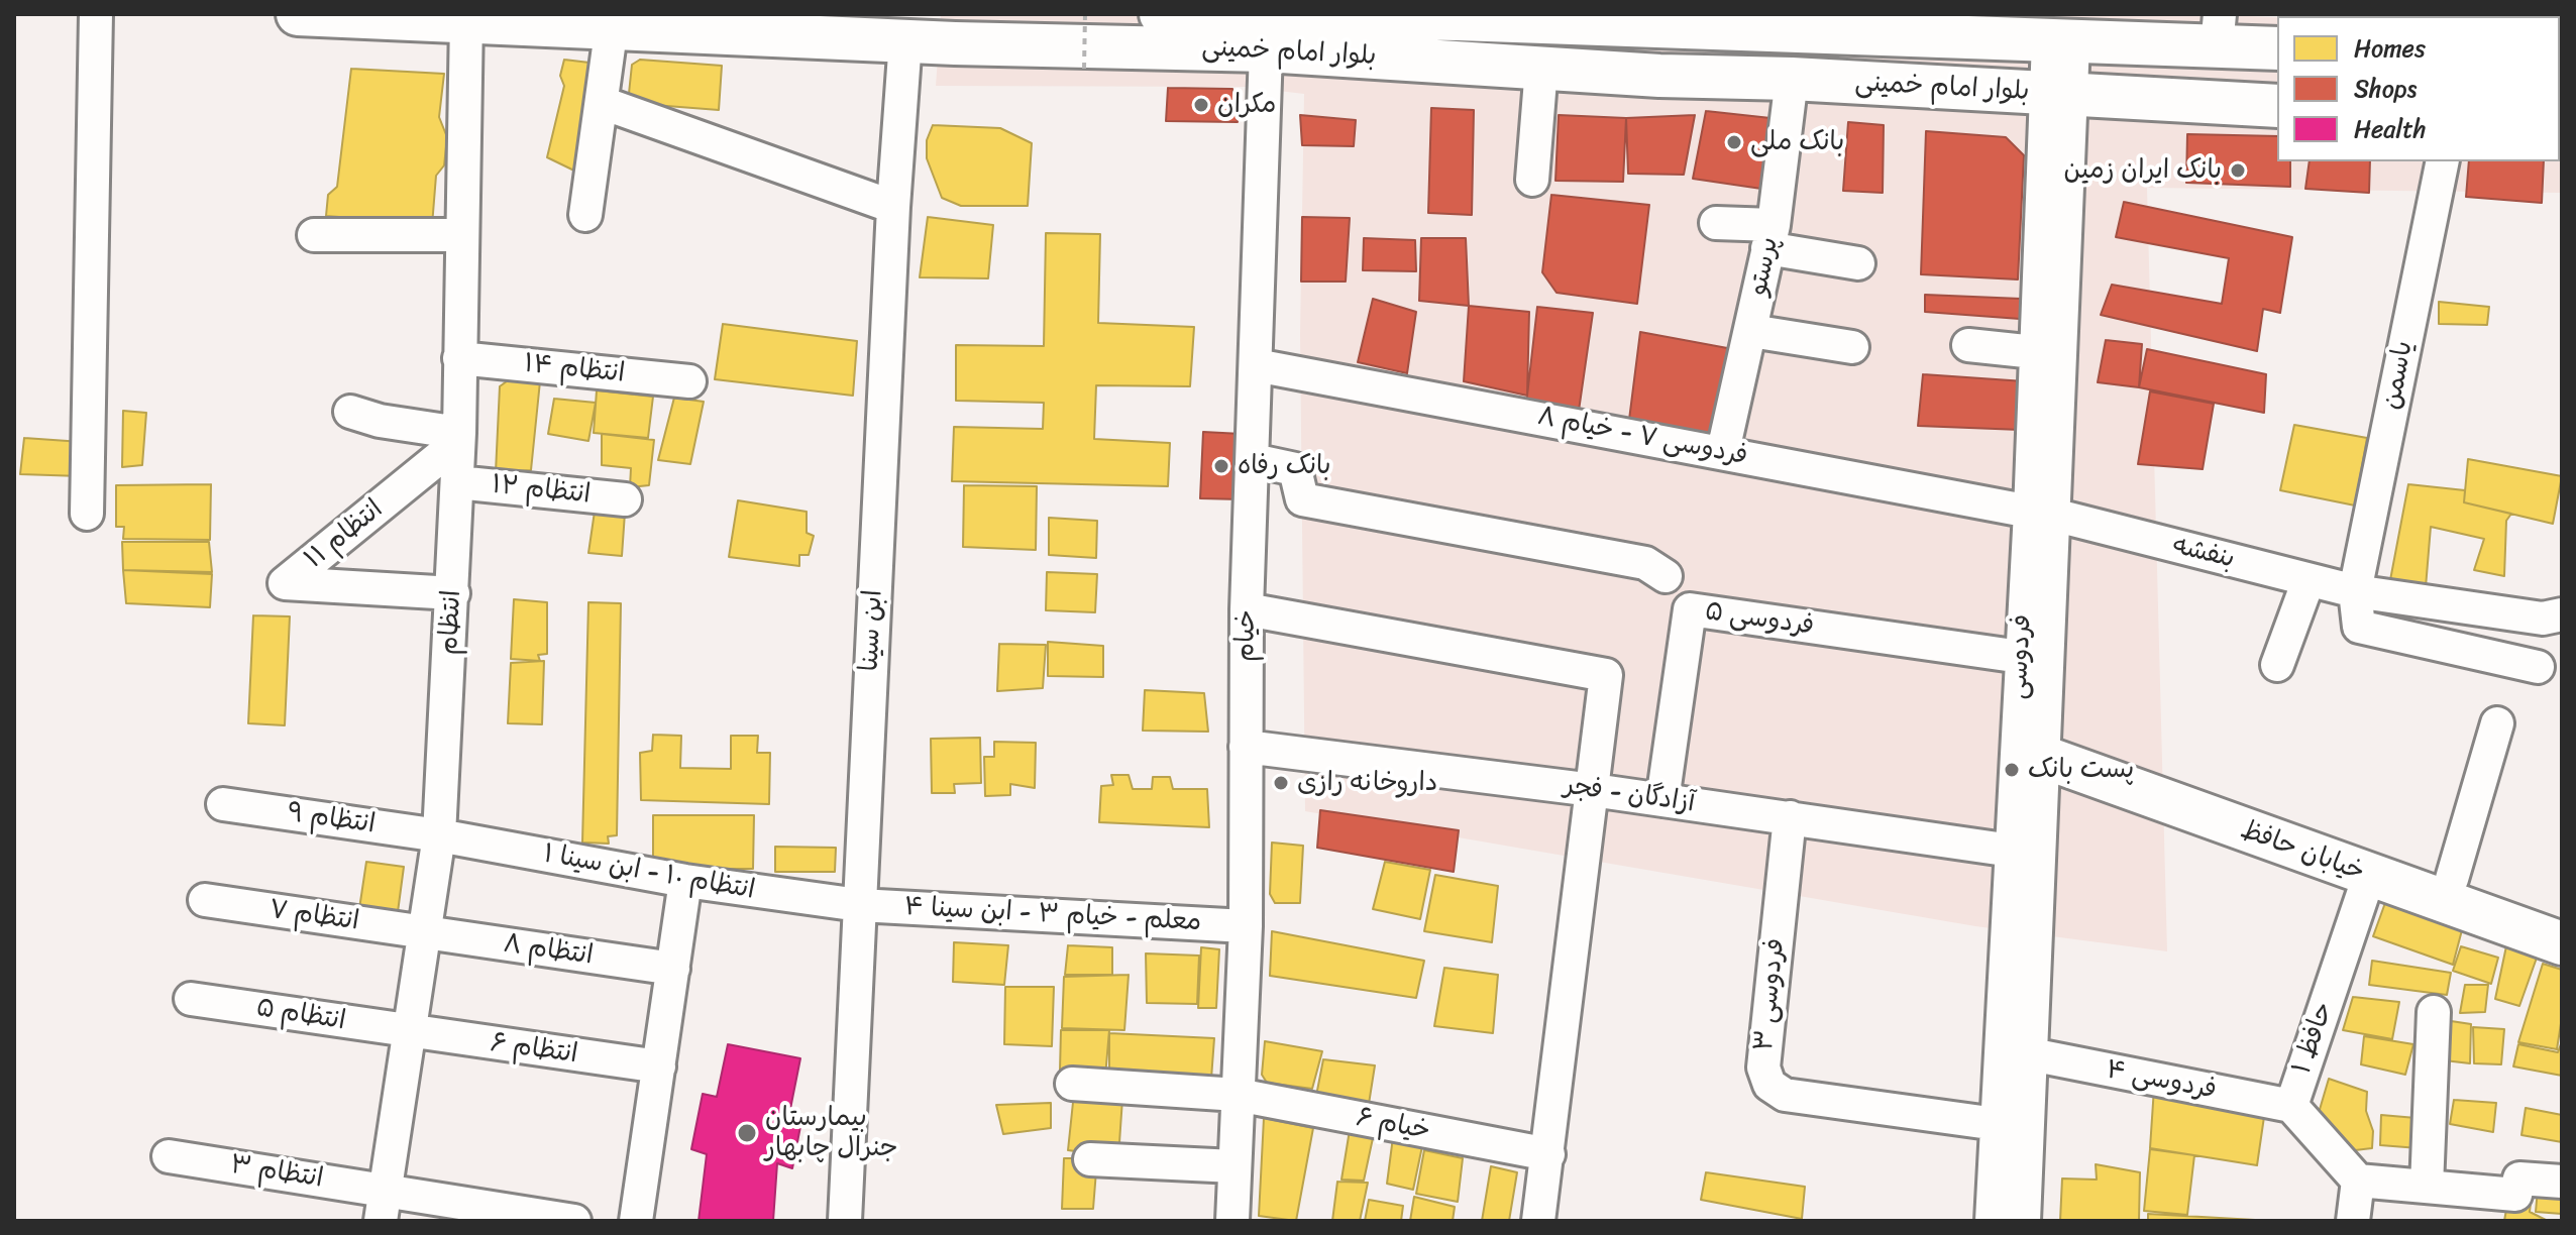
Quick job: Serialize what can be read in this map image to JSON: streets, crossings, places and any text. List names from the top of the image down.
{
  "streets": {
    "main road": ["بلوار امام خمینی", "خیابان حافظ"],
    "street": [
      "پرستو",
      "انتظام ۱۴",
      "یاسمن",
      "فردوسی ۷ - خیام ۸",
      "انتظام ۱۲",
      "انتظام ۱۱",
      "بنفشه",
      "فردوسی ۵",
      "انتظام",
      "ابن سینا",
      "خیام",
      "فردوسی",
      "آزادگان - فجر",
      "انتظام ۹",
      "انتظام ۱۰ - ابن سینا ۱",
      "معلم - خیام ۳ - ابن سینا ۴",
      "انتظام ۷",
      "انتظام ۸",
      "فردوسی ۳",
      "انتظام ۵",
      "حافظ ۱",
      "انتظام ۶",
      "فردوسی ۴",
      "خیام ۶",
      "انتظام ۳"
    ]
  },
  "crossings": [
    ["بلوار امام خمینی", "پرستو"],
    ["بلوار امام خمینی", "انتظام"],
    ["بلوار امام خمینی", "ابن سینا"],
    ["بلوار امام خمینی", "خیام"],
    ["بلوار امام خمینی", "فردوسی"],
    ["پرستو", "فردوسی ۷ - خیام ۸"],
    ["انتظام ۱۴", "انتظام"],
    ["یاسمن", "بنفشه"],
    ["فردوسی ۷ - خیام ۸", "بنفشه"],
    ["فردوسی ۷ - خیام ۸", "خیام"],
    ["فردوسی ۷ - خیام ۸", "فردوسی"],
    ["انتظام ۱۲", "انتظام"],
    ["انتظام ۱۱", "انتظام"],
    ["بنفشه", "فردوسی"],
    ["فردوسی ۵", "فردوسی"],
    ["فردوسی ۵", "آزادگان - فجر"],
    ["انتظام", "انتظام ۹"],
    ["انتظام", "انتظام ۱۰ - ابن سینا ۱"],
    ["انتظام", "انتظام ۷"],
    ["انتظام", "انتظام ۸"],
    ["انتظام", "انتظام ۵"],
    ["انتظام", "انتظام ۶"],
    ["انتظام", "انتظام ۳"],
    ["ابن سینا", "انتظام ۱۰ - ابن سینا ۱"],
    ["ابن سینا", "معلم - خیام ۳ - ابن سینا ۴"],
    ["خیام", "آزادگان - فجر"],
    ["خیام", "معلم - خیام ۳ - ابن سینا ۴"],
    ["خیام", "خیام ۶"],
    ["فردوسی", "آزادگان - فجر"],
    ["فردوسی", "خیابان حافظ"],
    ["فردوسی", "فردوسی ۳"],
    ["فردوسی", "فردوسی ۴"],
    ["آزادگان - فجر", "فردوسی ۳"],
    ["انتظام ۹", "انتظام ۱۰ - ابن سینا ۱"],
    ["خیابان حافظ", "حافظ ۱"],
    ["انتظام ۱۰ - ابن سینا ۱", "معلم - خیام ۳ - ابن سینا ۴"],
    ["انتظام ۷", "انتظام ۸"],
    ["انتظام ۵", "انتظام ۶"],
    ["حافظ ۱", "فردوسی ۴"]
  ],
  "places": [
    "مکران",
    "بانک ملی",
    "بانک ایران زمین",
    "بانک رفاه",
    "پست بانک",
    "داروخانه رازی",
    "بیمارستان جنرال چابهار"
  ],
  "legend": ["Homes", "Shops", "Health"]
}
